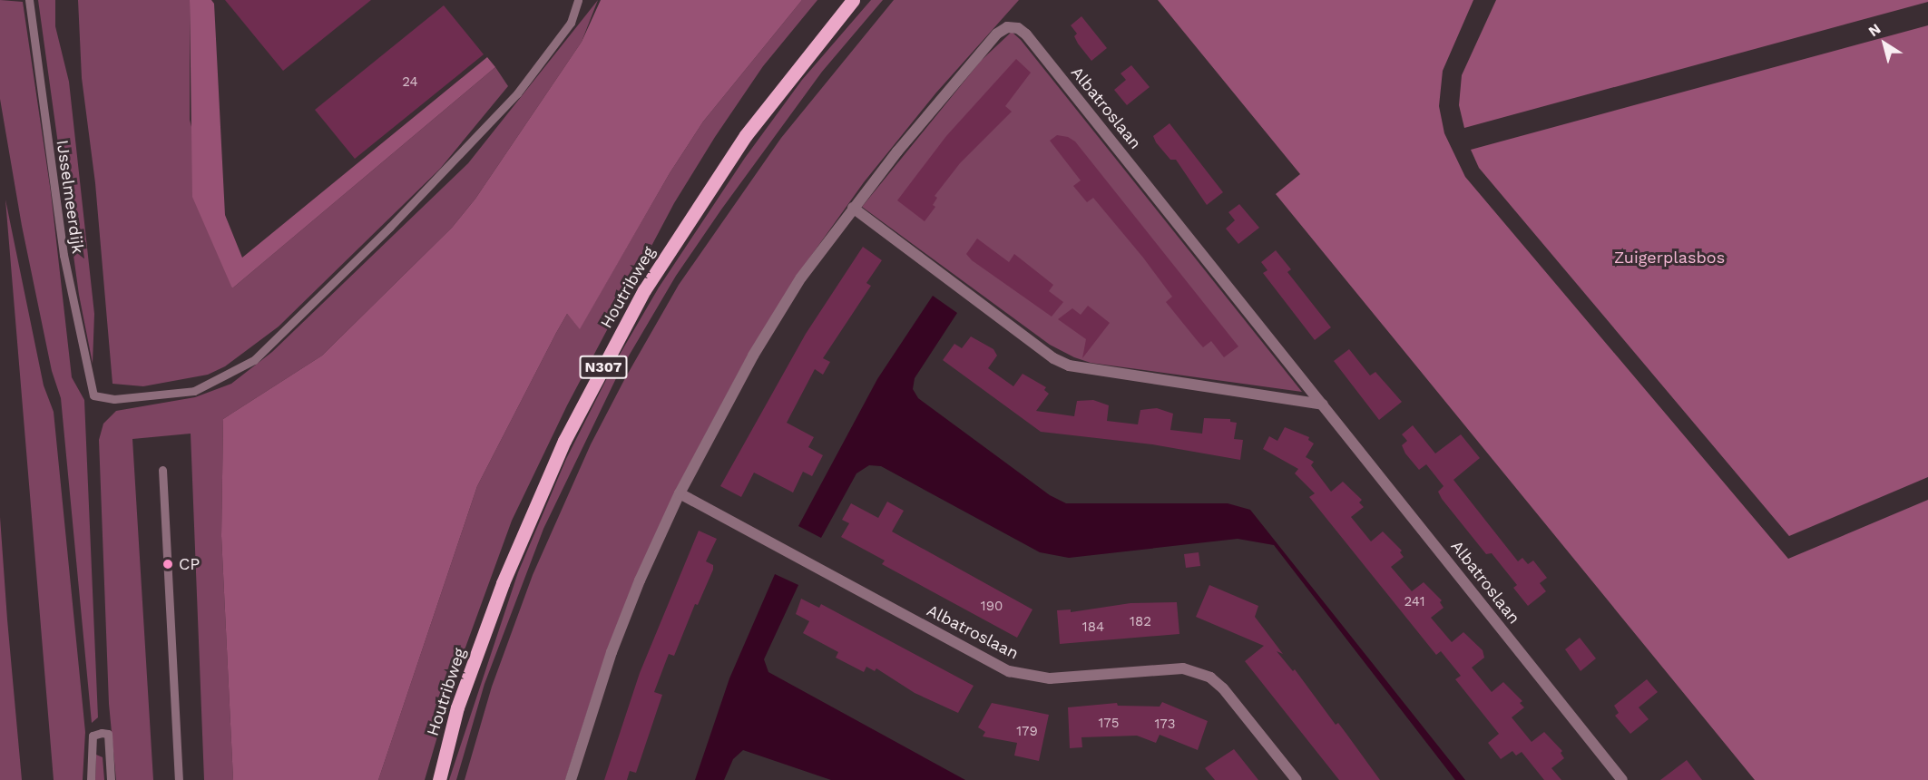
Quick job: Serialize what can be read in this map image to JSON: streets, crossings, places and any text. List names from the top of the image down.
{
  "streets": {
    "main road": ["Houtribweg", "N307"],
    "street": ["Albatroslaan"],
    "lane": ["IJsselmeerdijk"]
  },
  "parks": ["Zuigerplasbos"],
  "places": ["CP"],
  "house_numbers": [
    "24",
    "241",
    "190",
    "182",
    "184",
    "175",
    "173",
    "179"
  ],
  "north": "top left"
}
